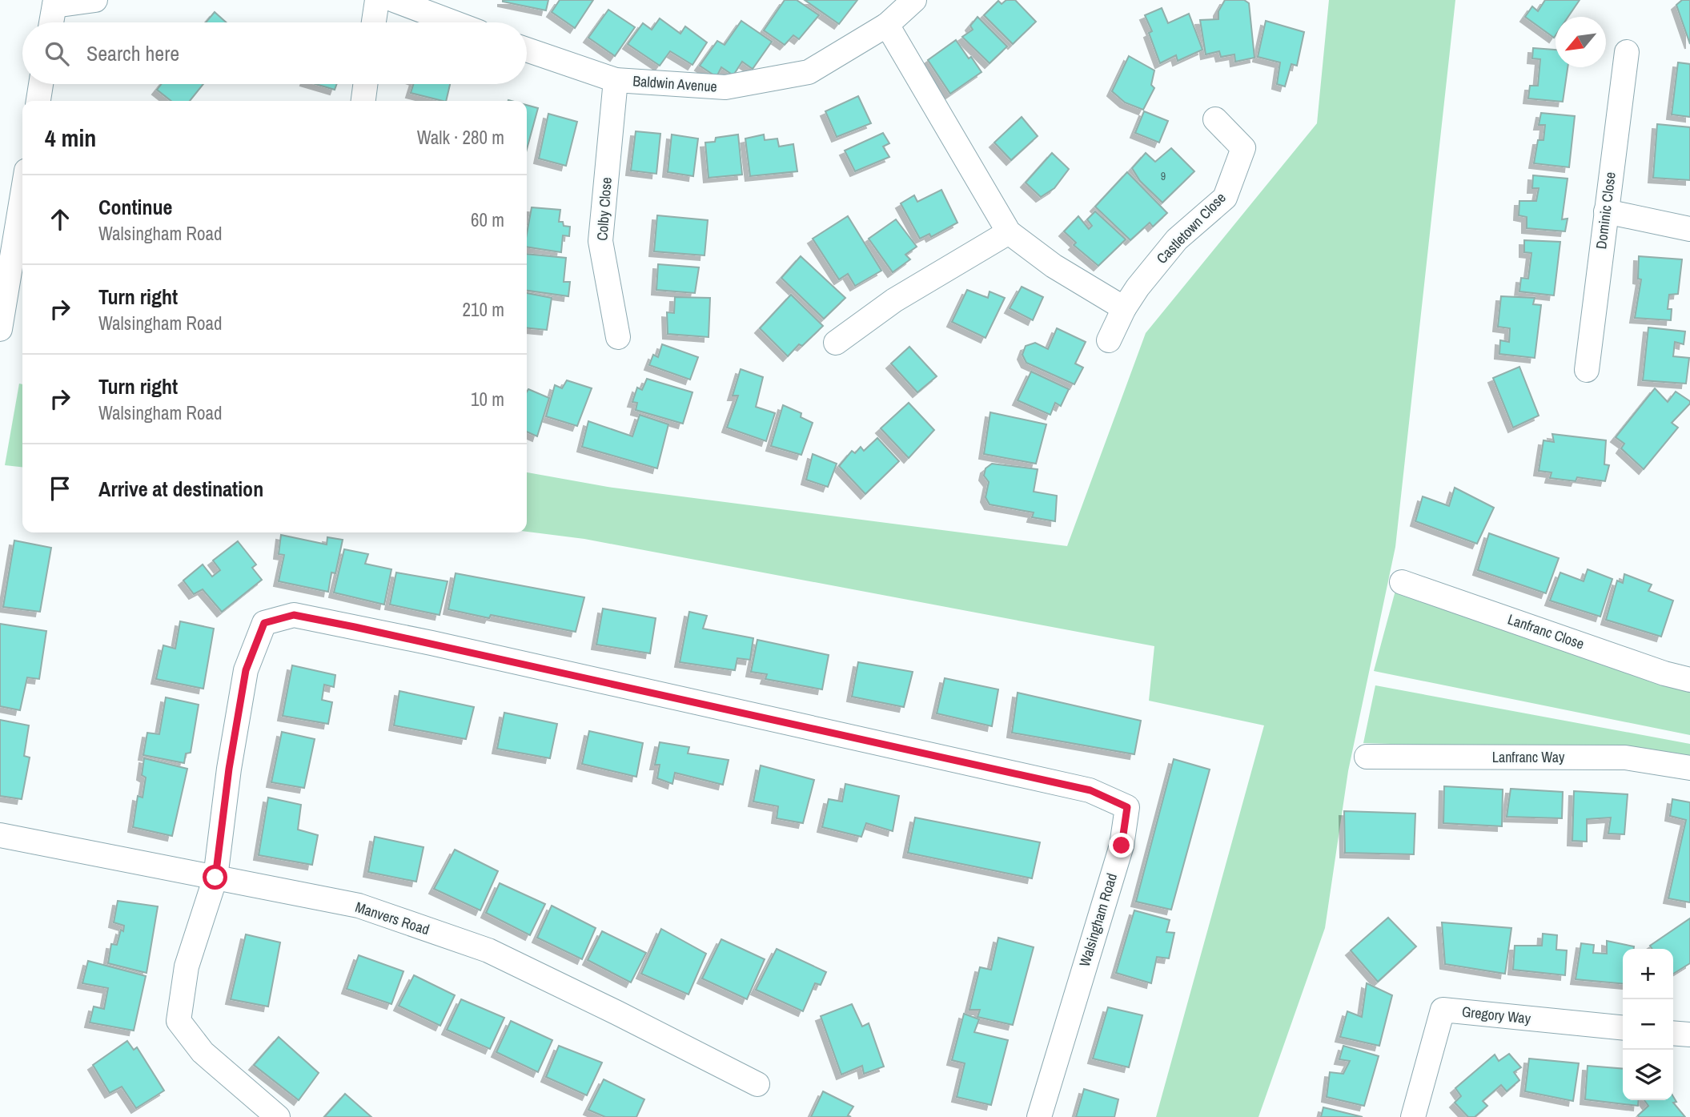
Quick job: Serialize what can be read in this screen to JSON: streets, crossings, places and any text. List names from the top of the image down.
{
  "streets": {
    "street": [
      "Baldwin Avenue",
      "Colby Close",
      "Dominic Close",
      "Castletown Close",
      "Lanfranc Close",
      "Lanfranc Way",
      "Manvers Road",
      "Walsingham Road",
      "Gregory Way"
    ]
  },
  "crossings": [
    ["Baldwin Avenue", "Colby Close"],
    ["Manvers Road", "Walsingham Road"]
  ],
  "house_numbers": ["9"],
  "north": "bottom left",
  "page": {
    "search": "Search here",
    "heading": ["4 min", "Walk · 280 m"],
    "list": [
      ["Continue", "Walsingham Road", "60 m"],
      ["Turn right", "Walsingham Road", "210 m"],
      ["Turn right", "Walsingham Road", "10 m"],
      "Arrive at destination"
    ],
    "map_buttons": ["+", "−"]
  }
}
